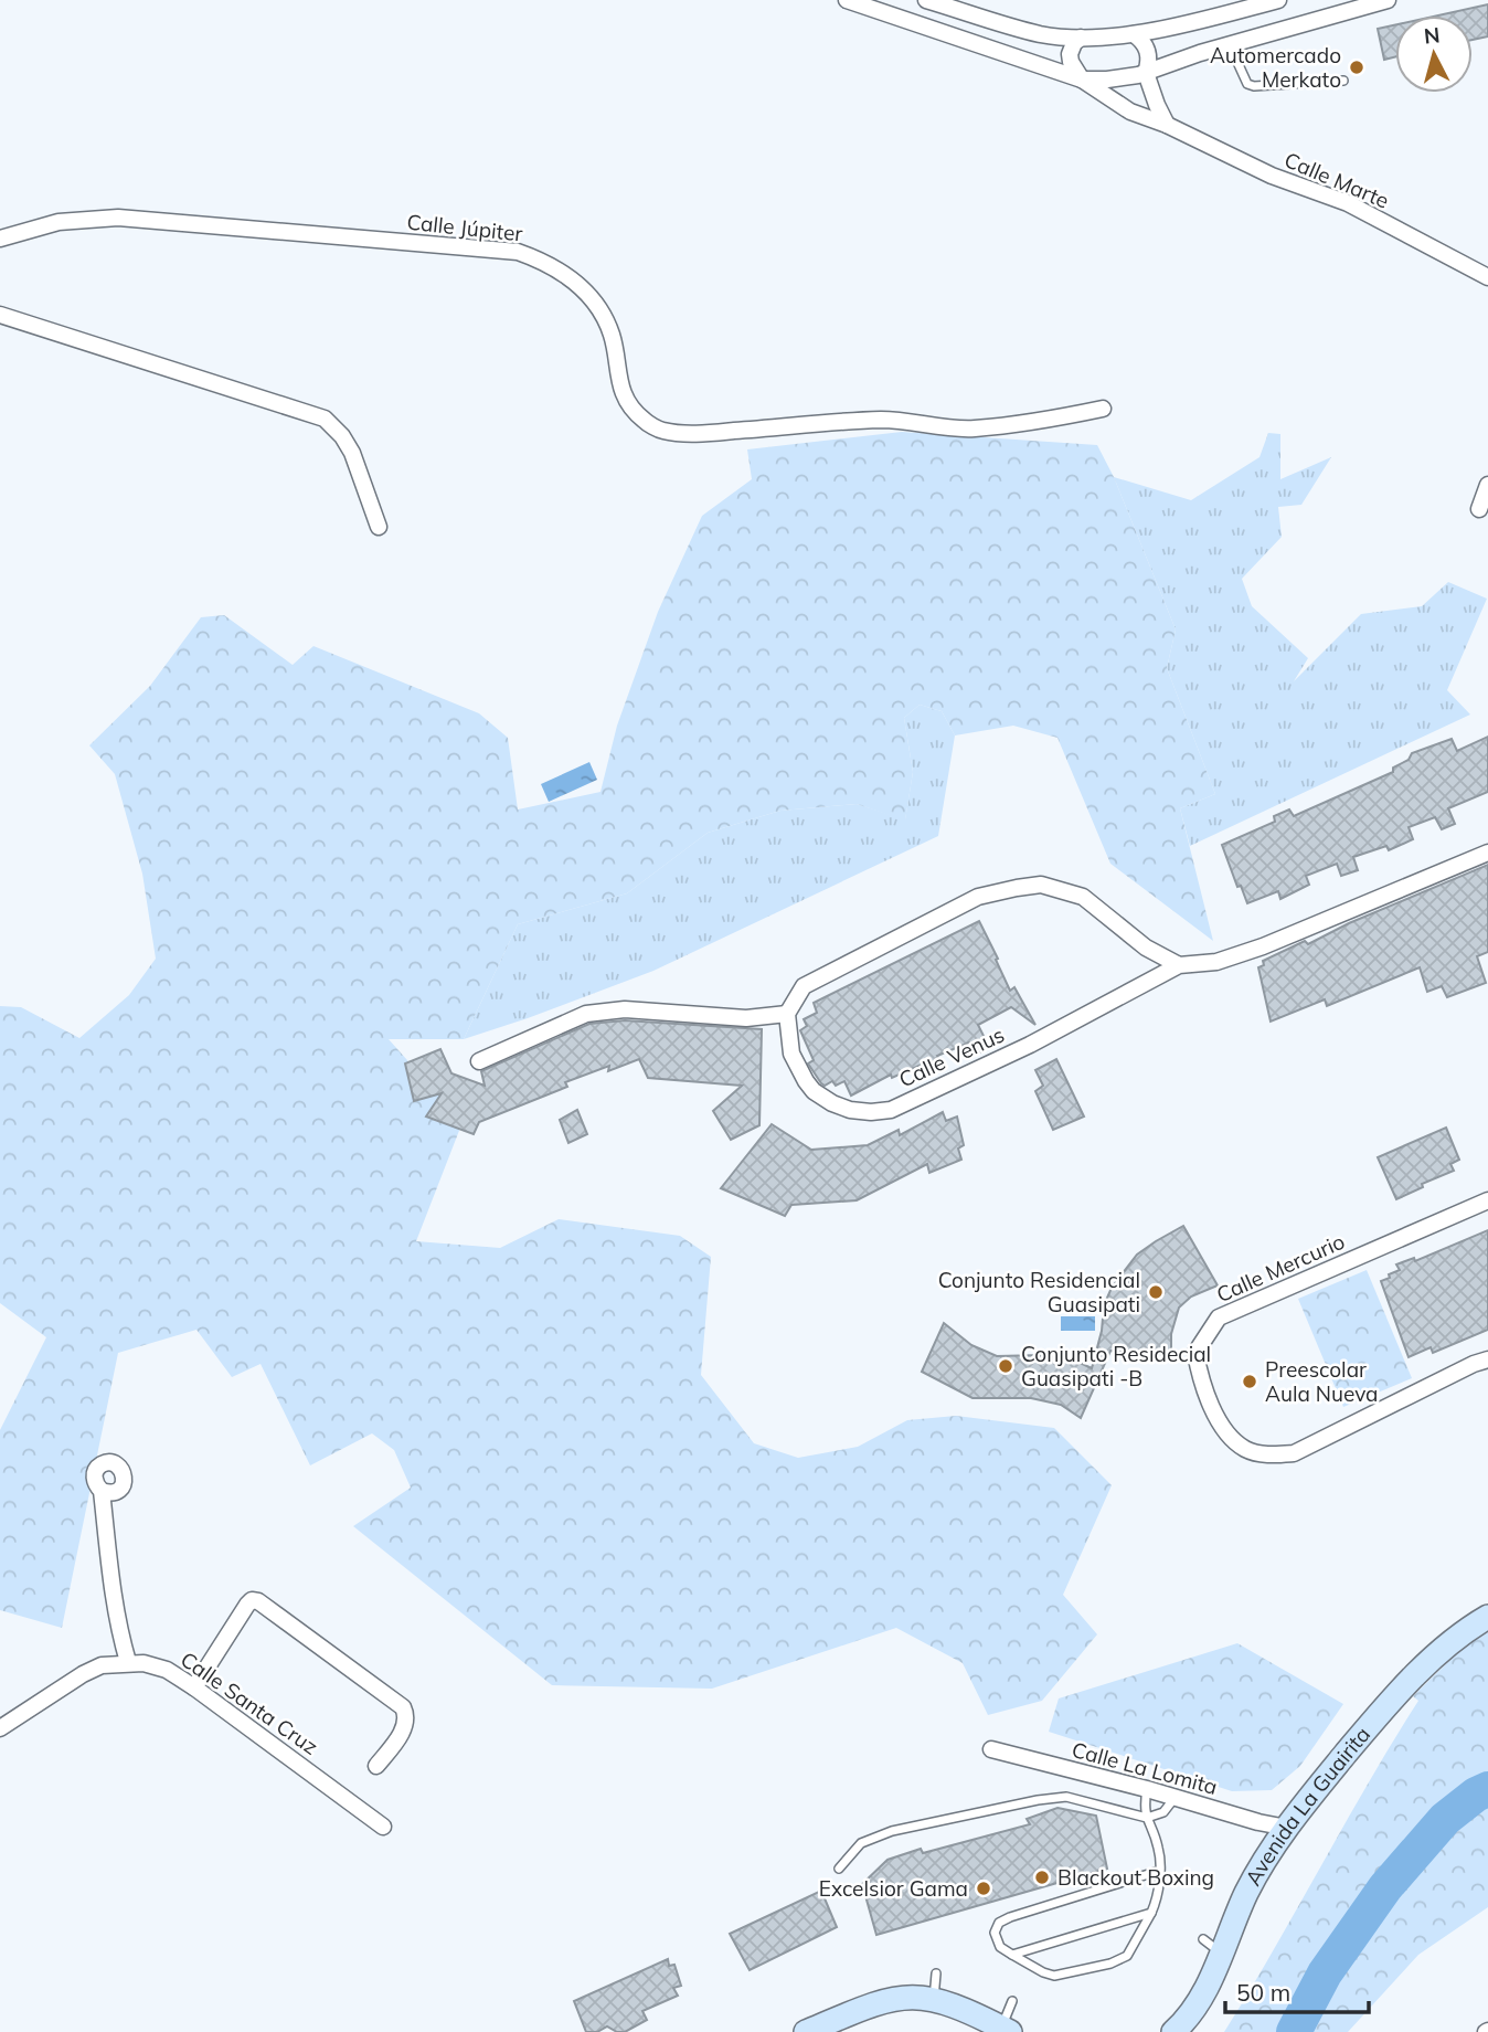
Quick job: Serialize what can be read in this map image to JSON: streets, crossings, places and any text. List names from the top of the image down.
{
  "streets": {
    "street": [
      "Calle Marte",
      "Calle Júpiter",
      "Calle Venus",
      "Calle Mercurio",
      "Calle Santa Cruz",
      "Calle La Lomita",
      "Avenida La Guairita"
    ]
  },
  "crossings": [
    ["Calle La Lomita", "Avenida La Guairita"]
  ],
  "places": [
    "Automercado Merkato",
    "Conjunto Residencial Guasipati",
    "Conjunto Residecial Guasipati -B",
    "Preescolar Aula Nueva",
    "Blackout Boxing",
    "Excelsior Gama"
  ],
  "scale_bar": "50 m",
  "north": "top"
}
